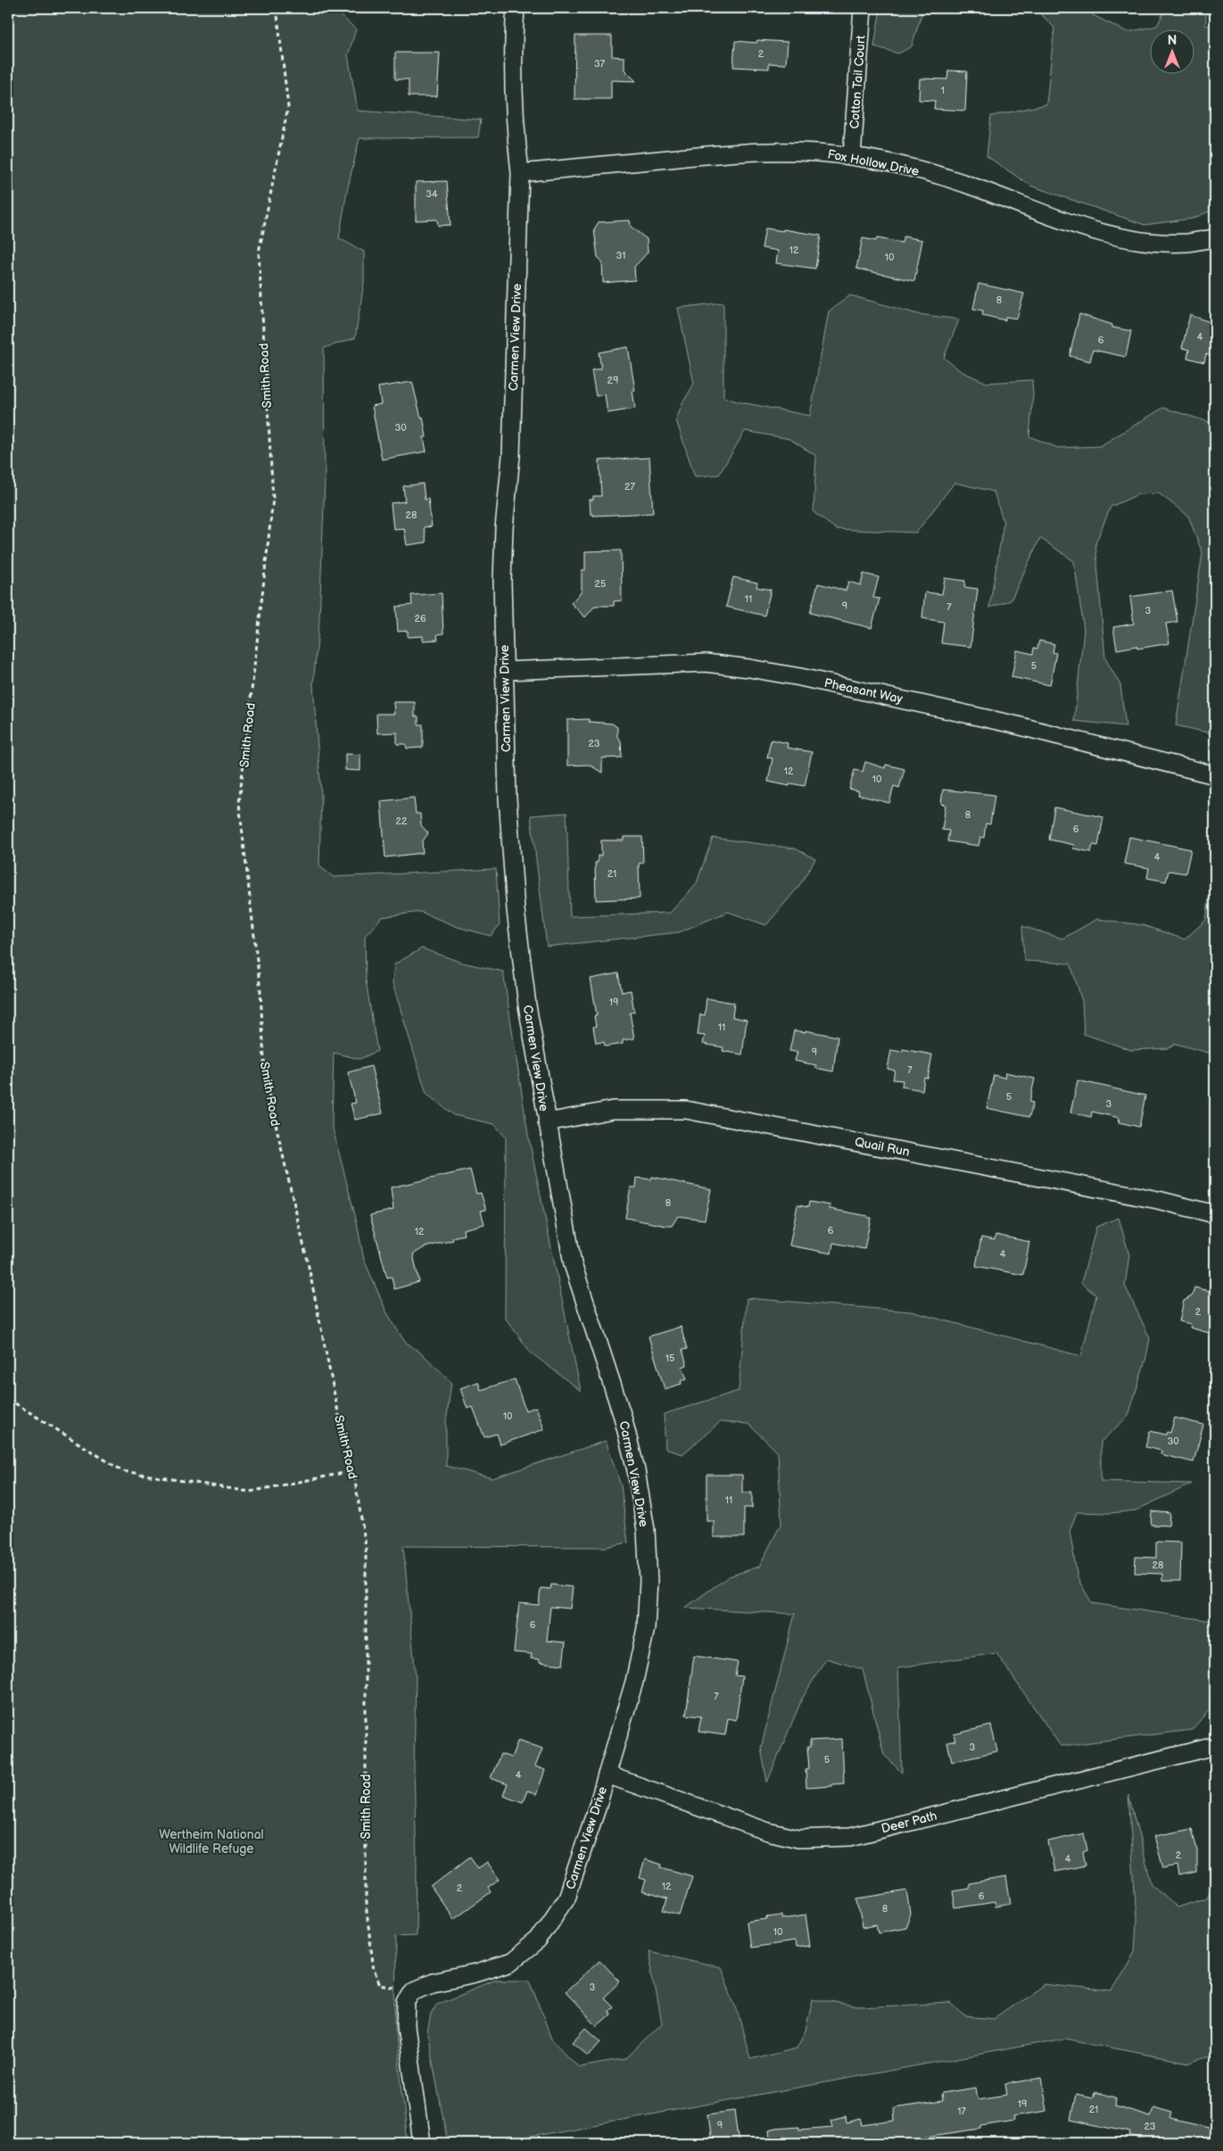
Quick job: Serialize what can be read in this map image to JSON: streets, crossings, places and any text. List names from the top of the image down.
{
  "streets": {
    "street": [
      "Cotton Tail Court",
      "Fox Hollow Drive",
      "Carmen View Drive",
      "Pheasant Way",
      "Quail Run",
      "Deer Path"
    ],
    "path": ["Smith Road"]
  },
  "crossings": [
    ["Cotton Tail Court", "Fox Hollow Drive"],
    ["Fox Hollow Drive", "Carmen View Drive"],
    ["Carmen View Drive", "Smith Road"],
    ["Carmen View Drive", "Pheasant Way"],
    ["Carmen View Drive", "Quail Run"],
    ["Carmen View Drive", "Deer Path"]
  ],
  "parks": ["Wertheim National Wildlife Refuge"],
  "house_numbers": [
    "2",
    "37",
    "1",
    "34",
    "12",
    "31",
    "10",
    "8",
    "4",
    "6",
    "29",
    "30",
    "27",
    "28",
    "25",
    "11",
    "9",
    "7",
    "3",
    "26",
    "5",
    "23",
    "12",
    "10",
    "8",
    "22",
    "6",
    "4",
    "21",
    "19",
    "11",
    "9",
    "7",
    "5",
    "3",
    "8",
    "6",
    "12",
    "4",
    "2",
    "15",
    "10",
    "30",
    "11",
    "28",
    "6",
    "7",
    "3",
    "5",
    "4",
    "2",
    "4",
    "12",
    "2",
    "6",
    "8",
    "10",
    "3",
    "19",
    "21",
    "17",
    "9",
    "23"
  ],
  "north": "top"
}
